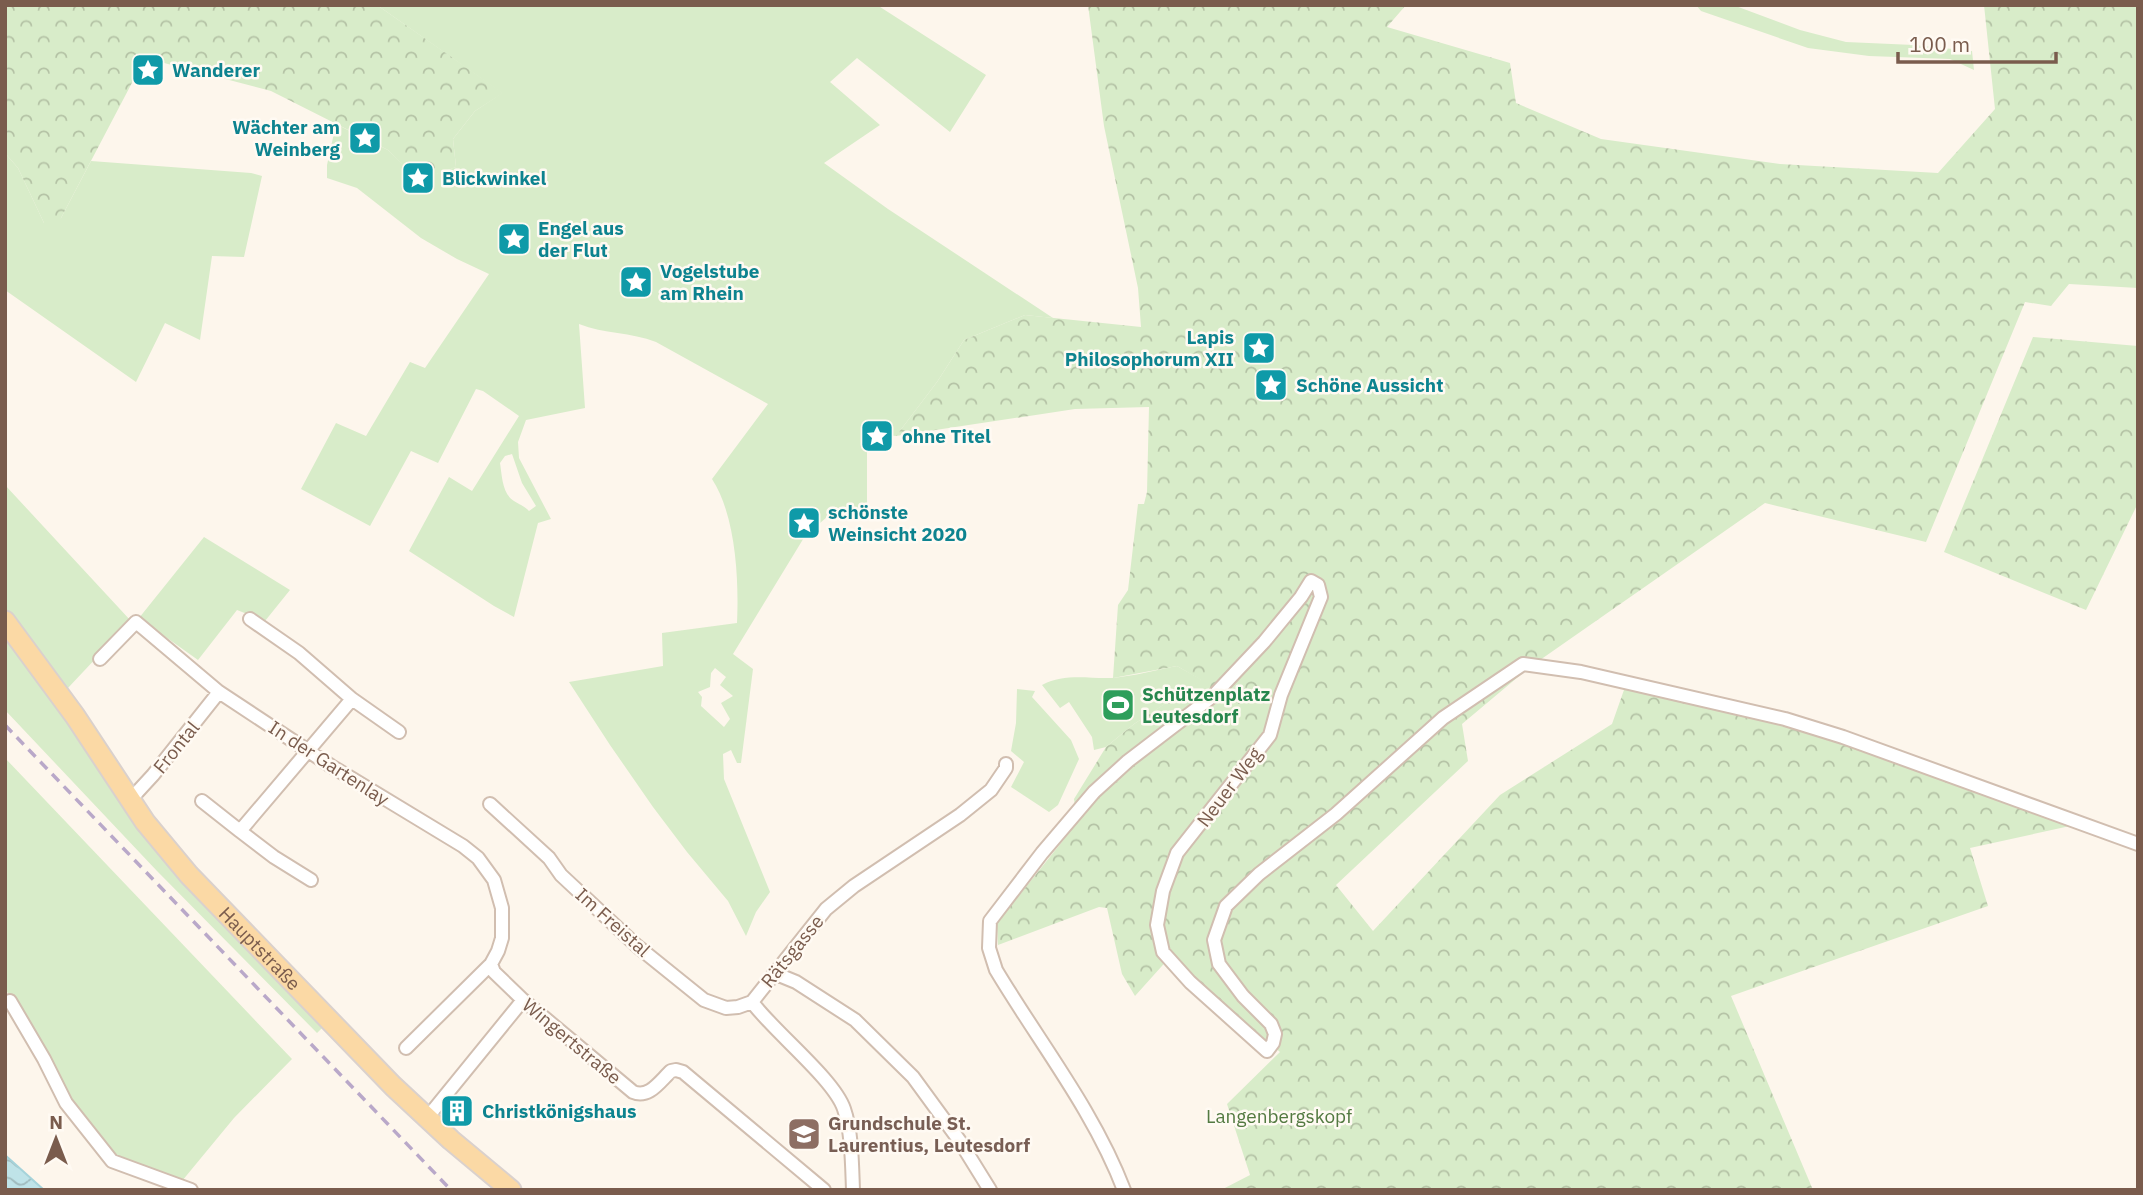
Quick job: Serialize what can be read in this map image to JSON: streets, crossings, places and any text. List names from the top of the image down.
{
  "streets": {
    "main road": ["Hauptstraße"],
    "street": [
      "Frontal",
      "In der Gartenlay",
      "Neuer Weg",
      "Im Freistal",
      "Rätsgasse",
      "Wingertstraße"
    ]
  },
  "crossings": [
    ["Frontal", "In der Gartenlay"],
    ["Frontal", "Hauptstraße"],
    ["In der Gartenlay", "Wingertstraße"],
    ["Im Freistal", "Rätsgasse"]
  ],
  "parks": ["Langenbergskopf"],
  "places": {
    "place": [
      "Wanderer",
      "Wächter am Weinberg",
      "Blickwinkel",
      "Engel aus der Flut",
      "Vogelstube am Rhein",
      "Lapis Philosophorum XII",
      "Schöne Aussicht",
      "ohne Titel",
      "schönste Weinsicht 2020"
    ],
    "sports": ["Schützenplatz Leutesdorf"],
    "building": ["Christkönigshaus"],
    "school or university": ["Grundschule St. Laurentius, Leutesdorf"]
  },
  "scale_bar": "100 m",
  "north": "top"
}
